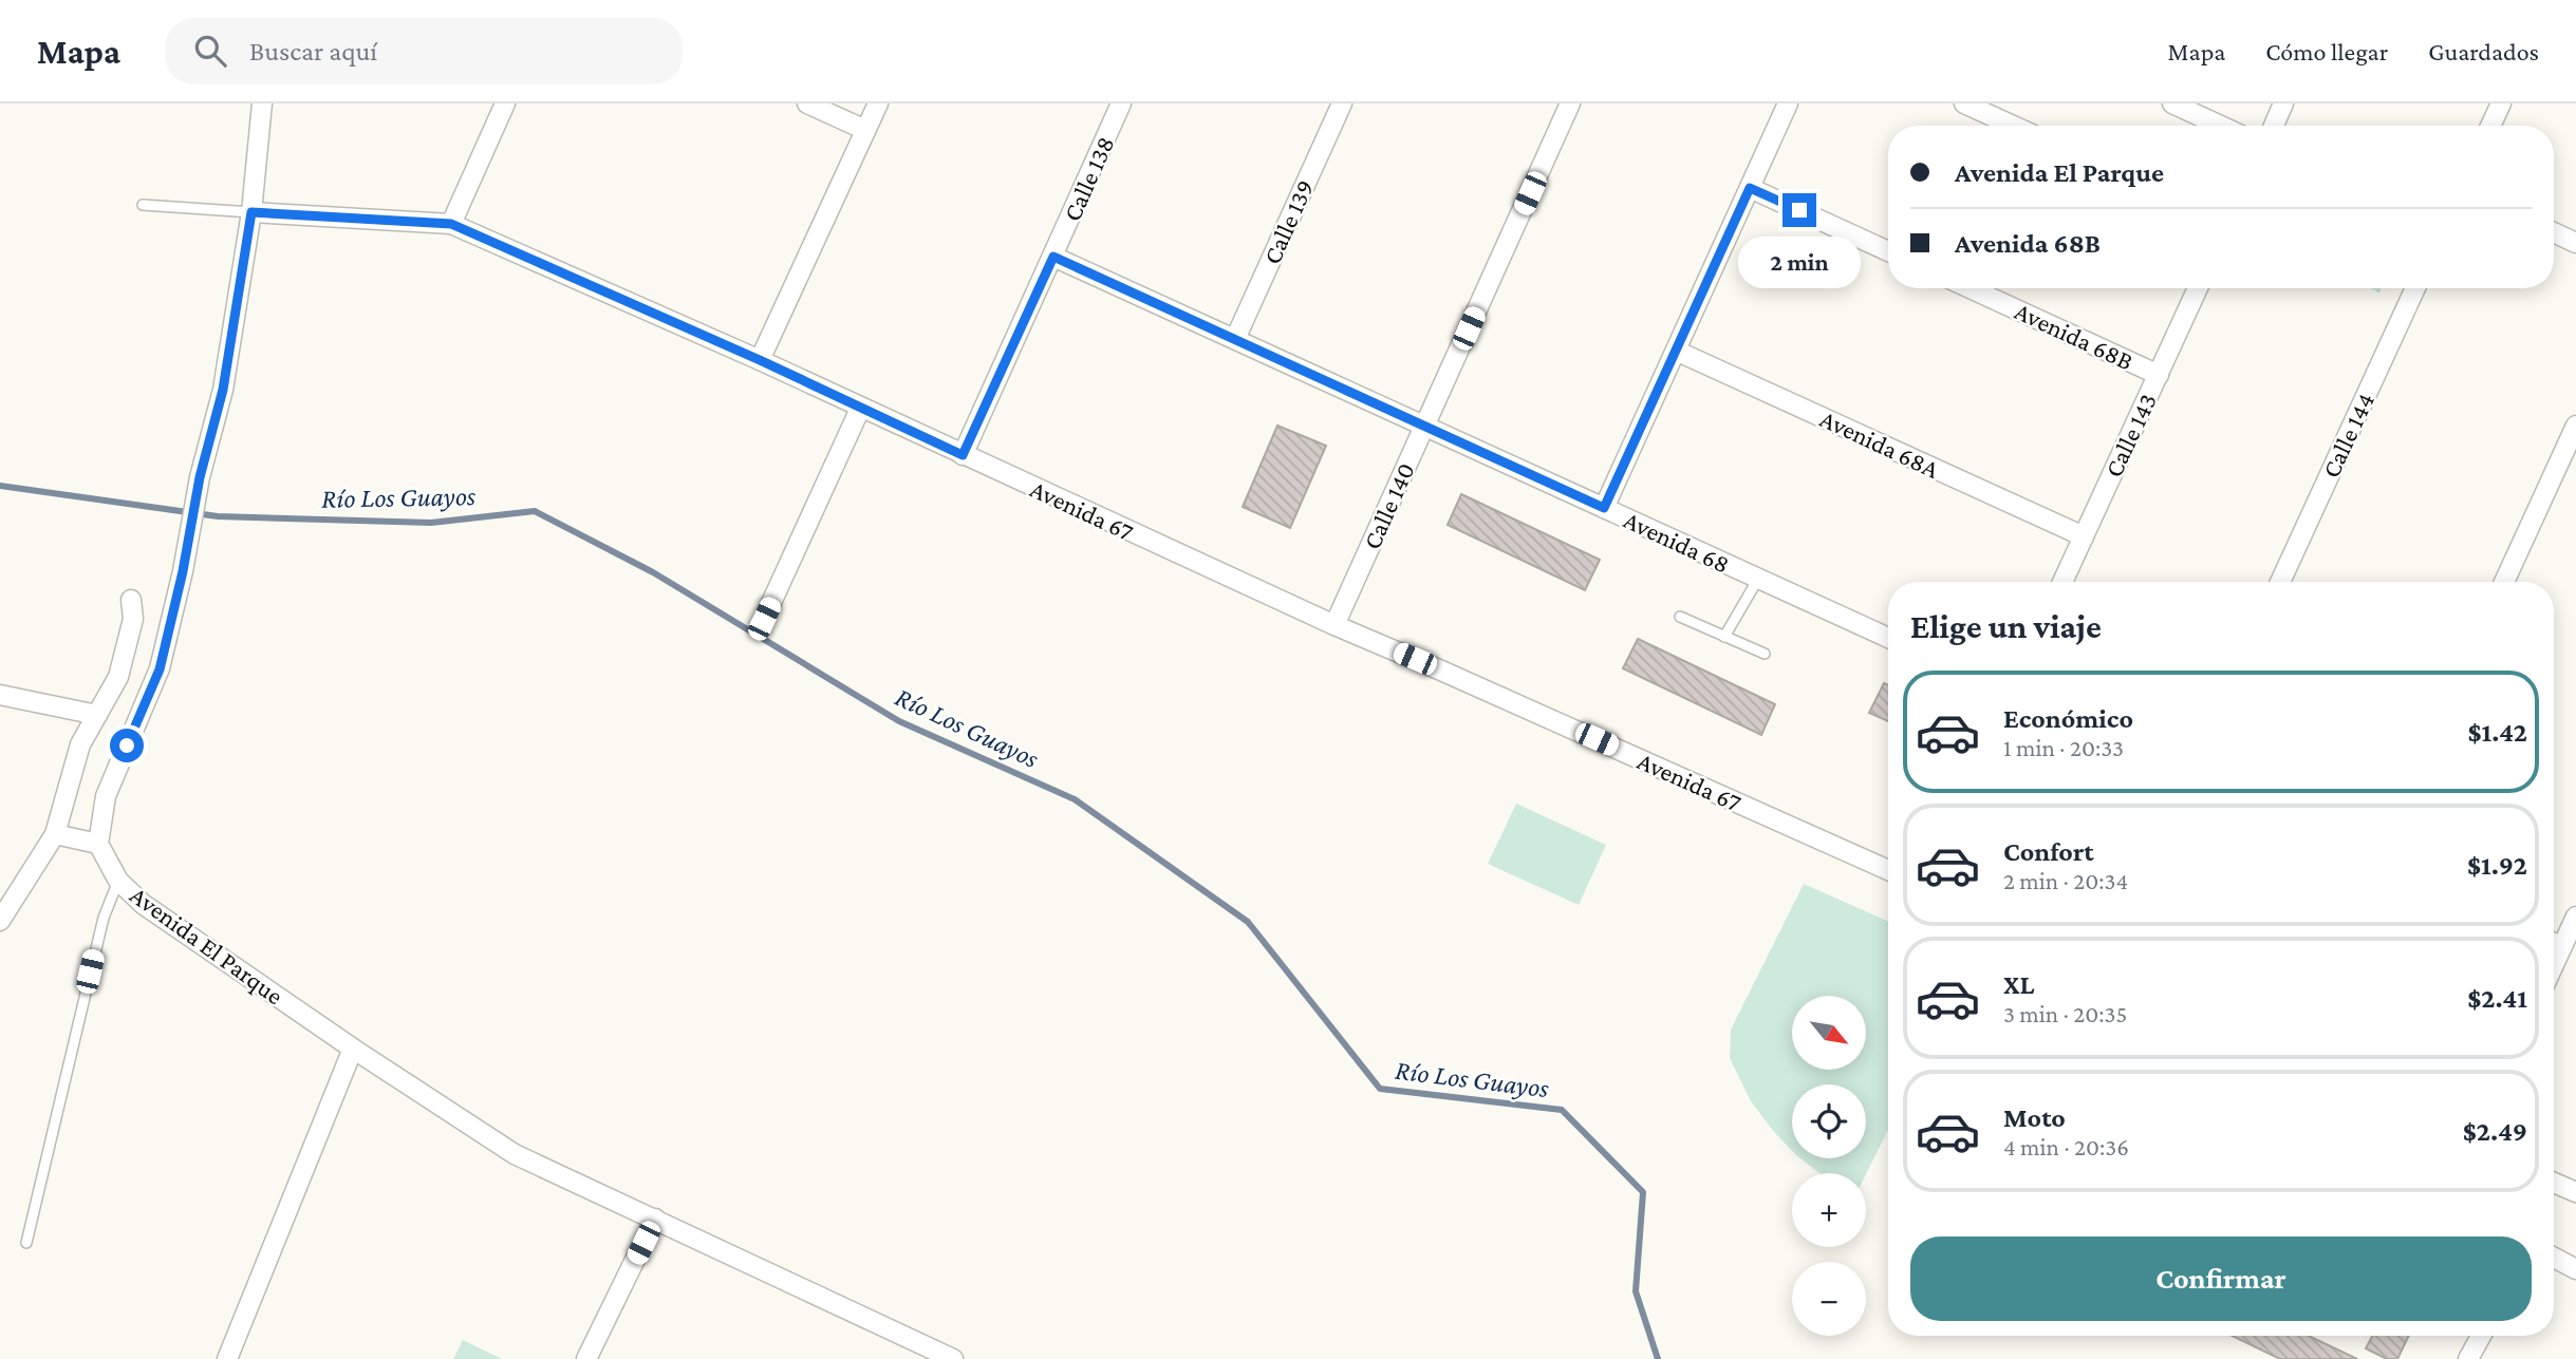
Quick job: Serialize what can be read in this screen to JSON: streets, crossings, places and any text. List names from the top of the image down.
{
  "streets": {
    "street": [
      "Calle 138",
      "Calle 139",
      "Avenida 68B",
      "Calle 143",
      "Calle 144",
      "Avenida 68A",
      "Calle 140",
      "Avenida 67",
      "Avenida 68",
      "Avenida El Parque"
    ]
  },
  "crossings": [
    ["Calle 138", "Avenida 67"],
    ["Calle 138", "Avenida 68"],
    ["Calle 139", "Avenida 68"],
    ["Avenida 68B", "Calle 143"],
    ["Calle 143", "Avenida 68A"],
    ["Calle 140", "Avenida 67"],
    ["Calle 140", "Avenida 68"]
  ],
  "water": ["Río Los Guayos"],
  "north": "bottom right",
  "page": {
    "header": "Mapa",
    "search": "Buscar aquí",
    "nav": ["Mapa", "Cómo llegar", "Guardados"],
    "banner": ["Avenida El Parque", "Avenida 68B"],
    "bubble": "2 min",
    "heading": "Elige un viaje",
    "list": [
      {
        "name": "Económico",
        "note": "1 min · 20:33",
        "value": "$1.42"
      },
      {
        "name": "Confort",
        "note": "2 min · 20:34",
        "value": "$1.92"
      },
      {
        "name": "XL",
        "note": "3 min · 20:35",
        "value": "$2.41"
      },
      {
        "name": "Moto",
        "note": "4 min · 20:36",
        "value": "$2.49"
      }
    ],
    "map_buttons": ["+", "−"],
    "buttons": "Confirmar"
  }
}
